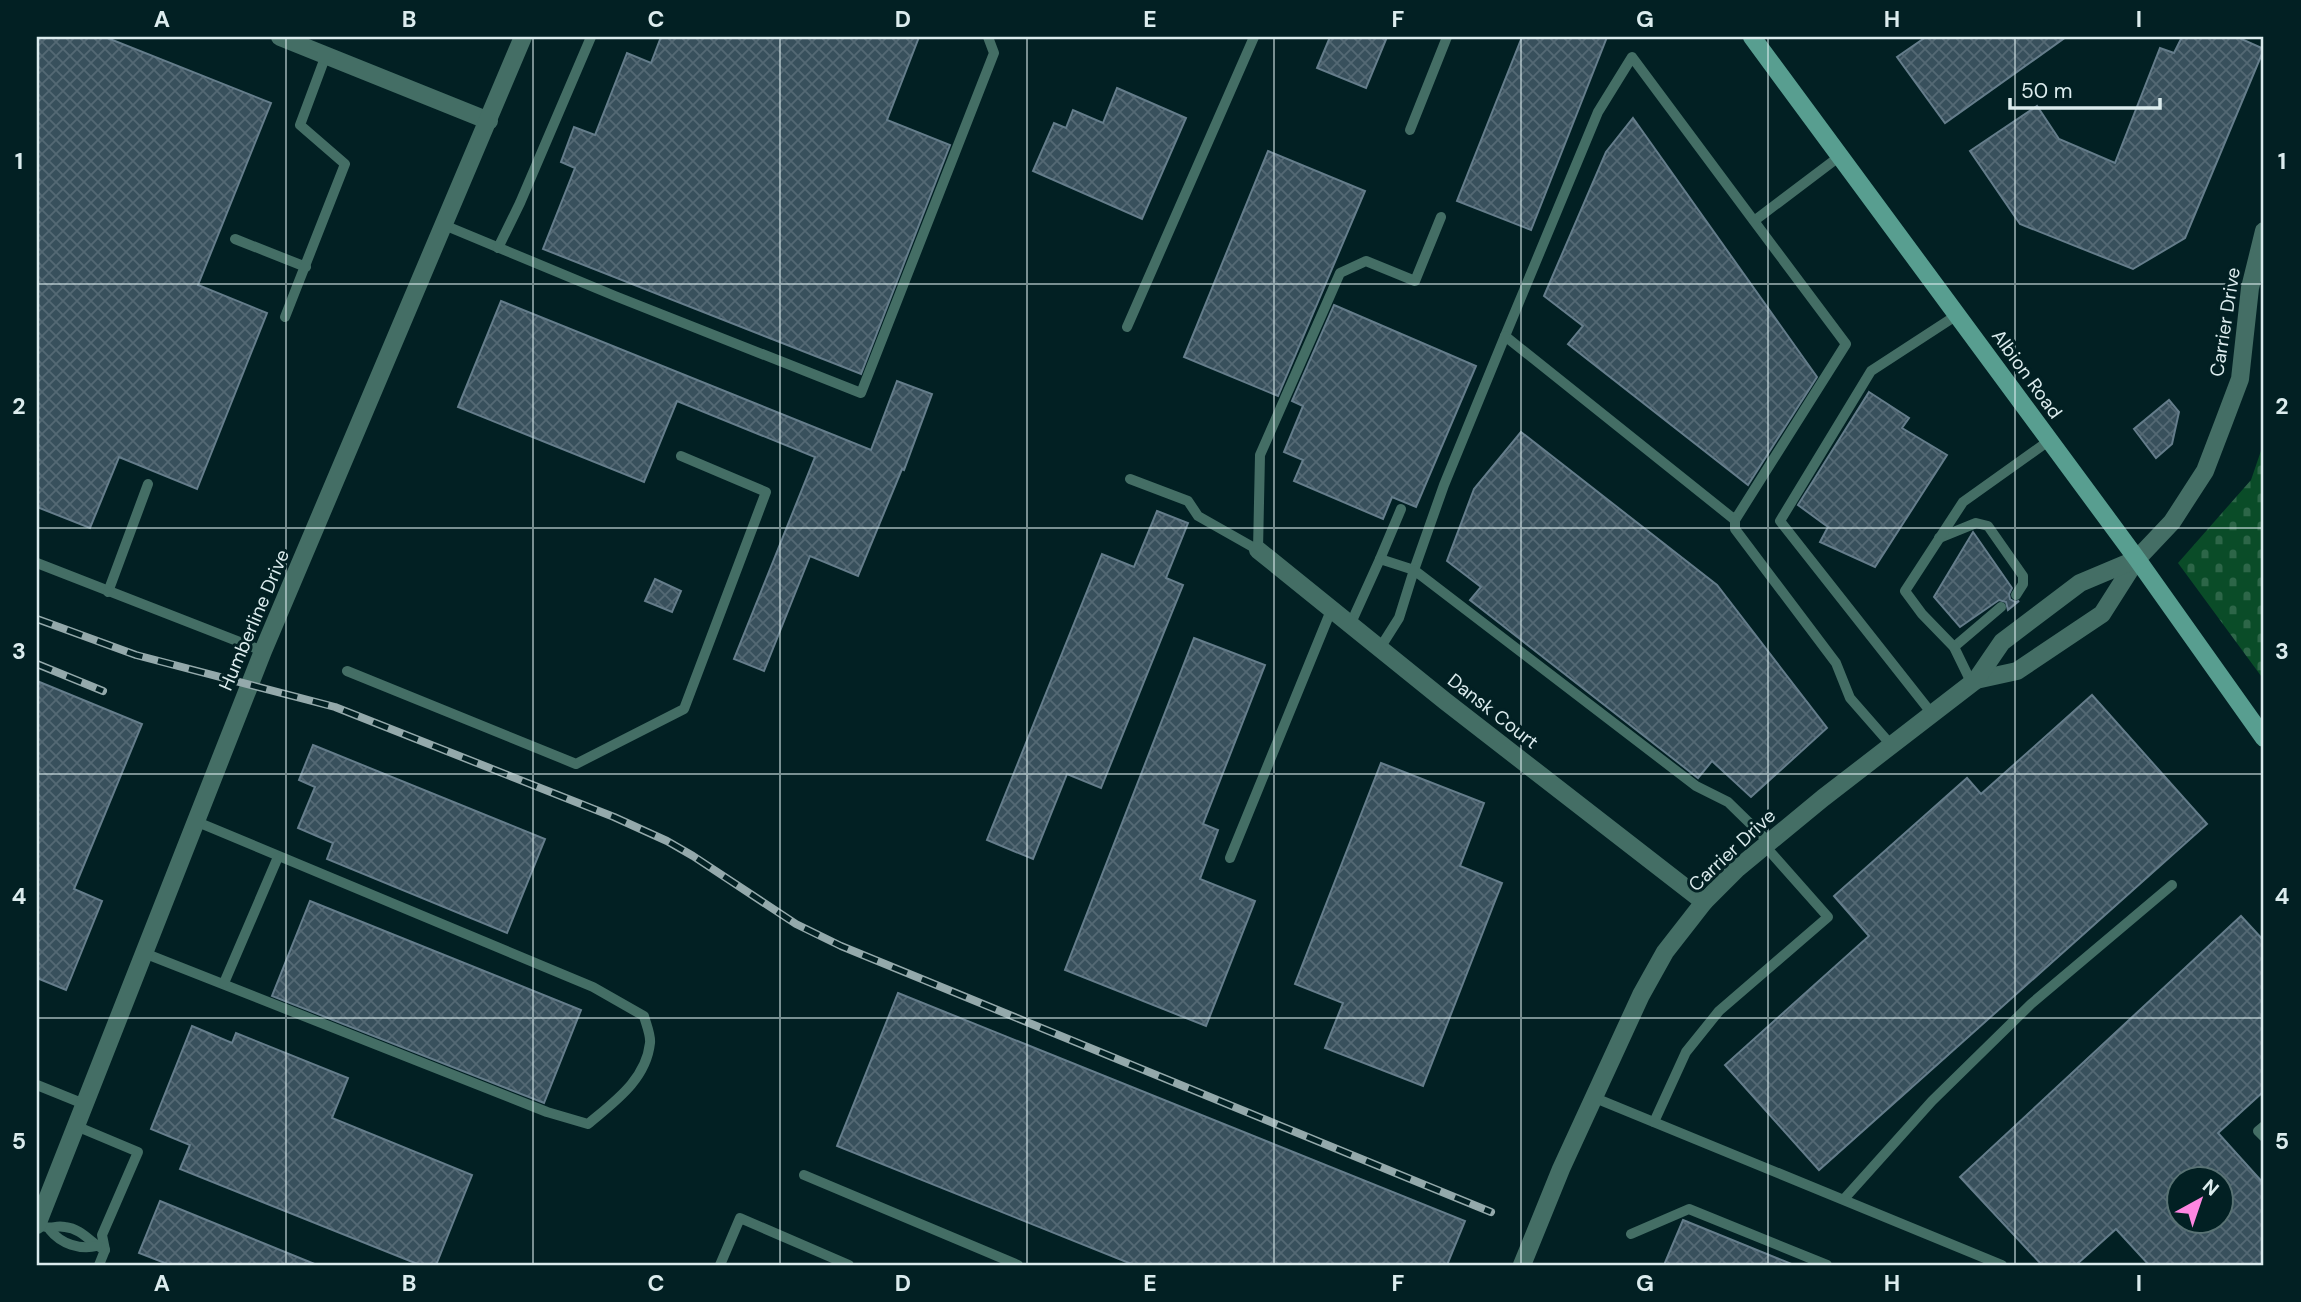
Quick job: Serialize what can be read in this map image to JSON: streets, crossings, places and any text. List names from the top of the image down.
{
  "streets": {
    "main road": ["Albion Road"],
    "street": ["Carrier Drive", "Humberline Drive", "Dansk Court"]
  },
  "crossings": [
    ["Carrier Drive", "Albion Road"],
    ["Carrier Drive", "Dansk Court"]
  ],
  "scale_bar": "50 m",
  "north": "top right",
  "grid": {
    "columns": [
      "A",
      "B",
      "C",
      "D",
      "E",
      "F",
      "G",
      "H",
      "I"
    ],
    "rows": [
      "1",
      "2",
      "3",
      "4",
      "5"
    ]
  }
}
